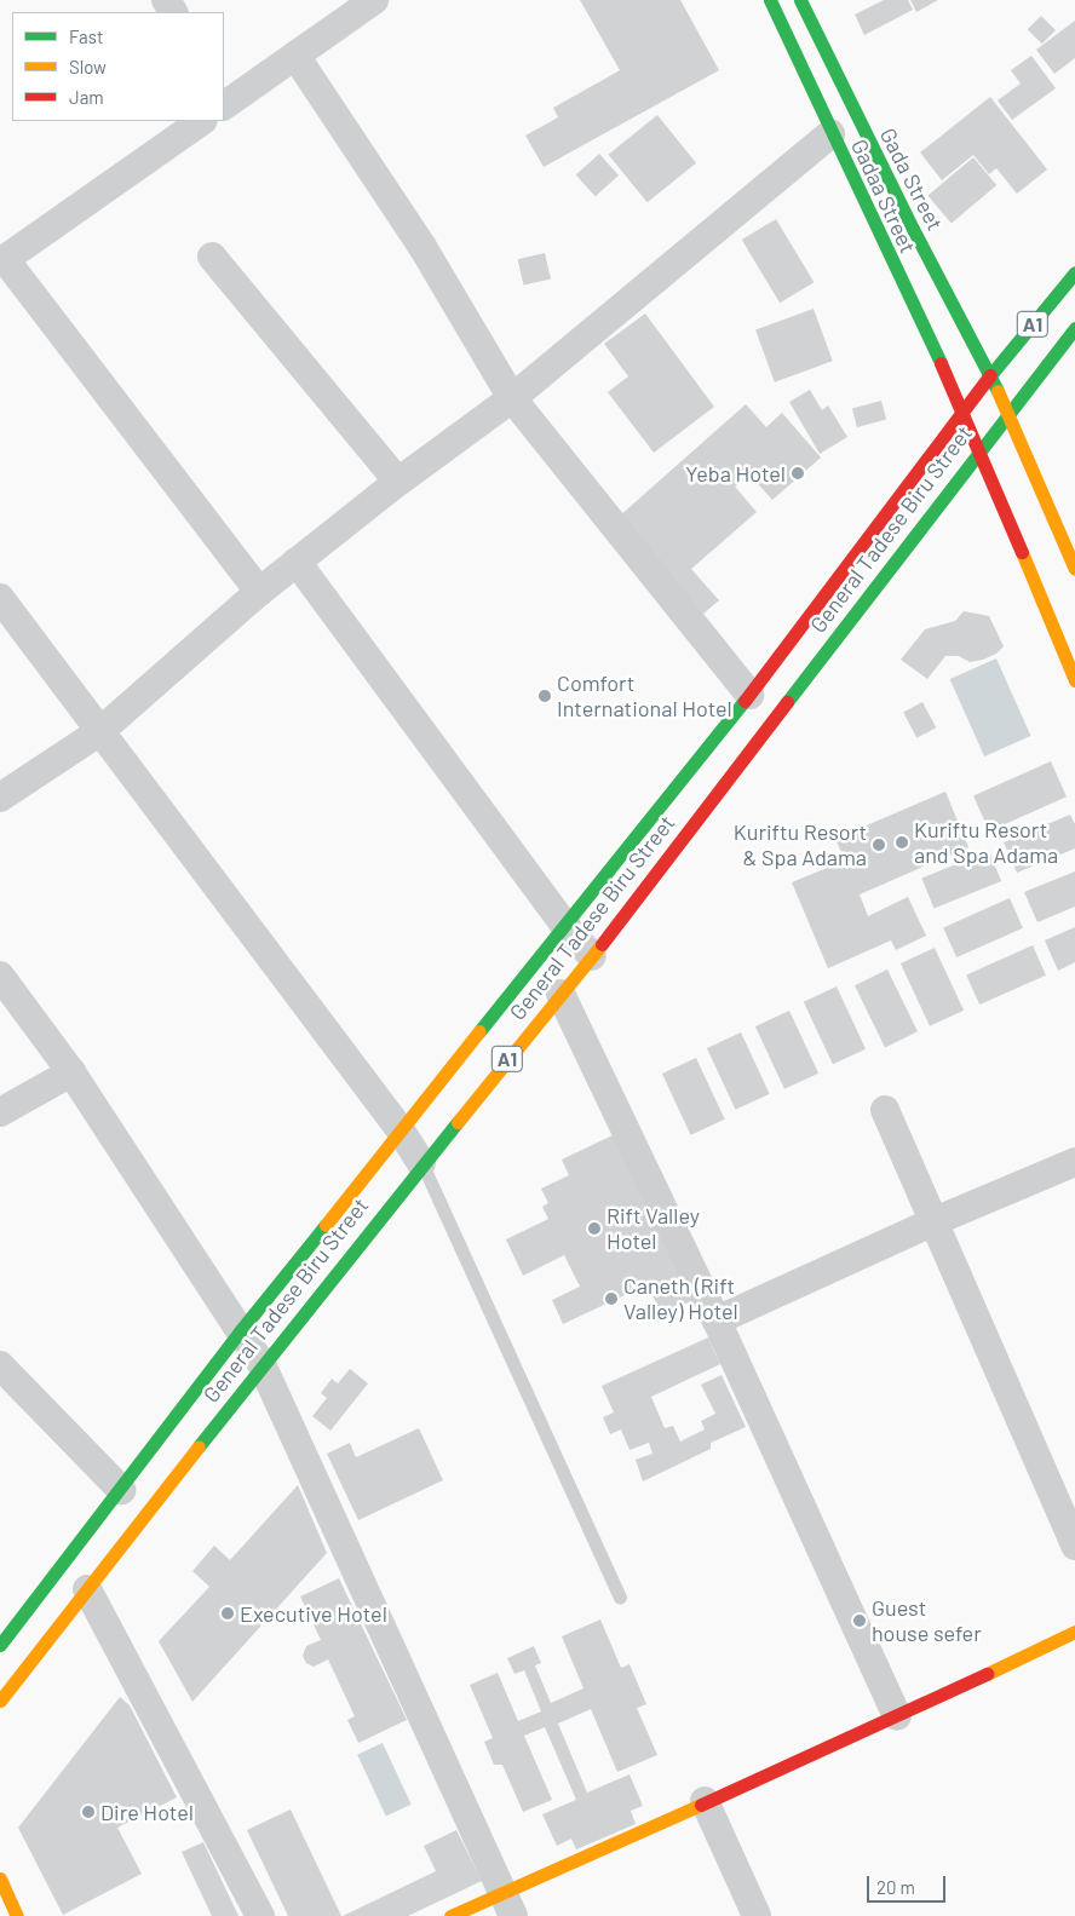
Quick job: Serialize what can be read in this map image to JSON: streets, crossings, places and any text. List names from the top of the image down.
{
  "streets": {
    "main road": [
      "Gada Street",
      "Gadaa Street",
      "A1",
      "General Tadese Biru Street"
    ]
  },
  "crossings": [
    ["Gada Street", "A1"],
    ["Gada Street", "General Tadese Biru Street"],
    ["Gadaa Street", "General Tadese Biru Street"],
    ["A1", "General Tadese Biru Street"]
  ],
  "places": [
    "Yeba Hotel",
    "Comfort International Hotel",
    "Kuriftu Resort and Spa Adama",
    "Kuriftu Resort & Spa Adama",
    "Rift Valley Hotel",
    "Caneth (Rift Valley) Hotel",
    "Executive Hotel",
    "Guest house sefer",
    "Dire Hotel"
  ],
  "legend": ["Fast", "Slow", "Jam"],
  "scale_bar": "20 m"
}
